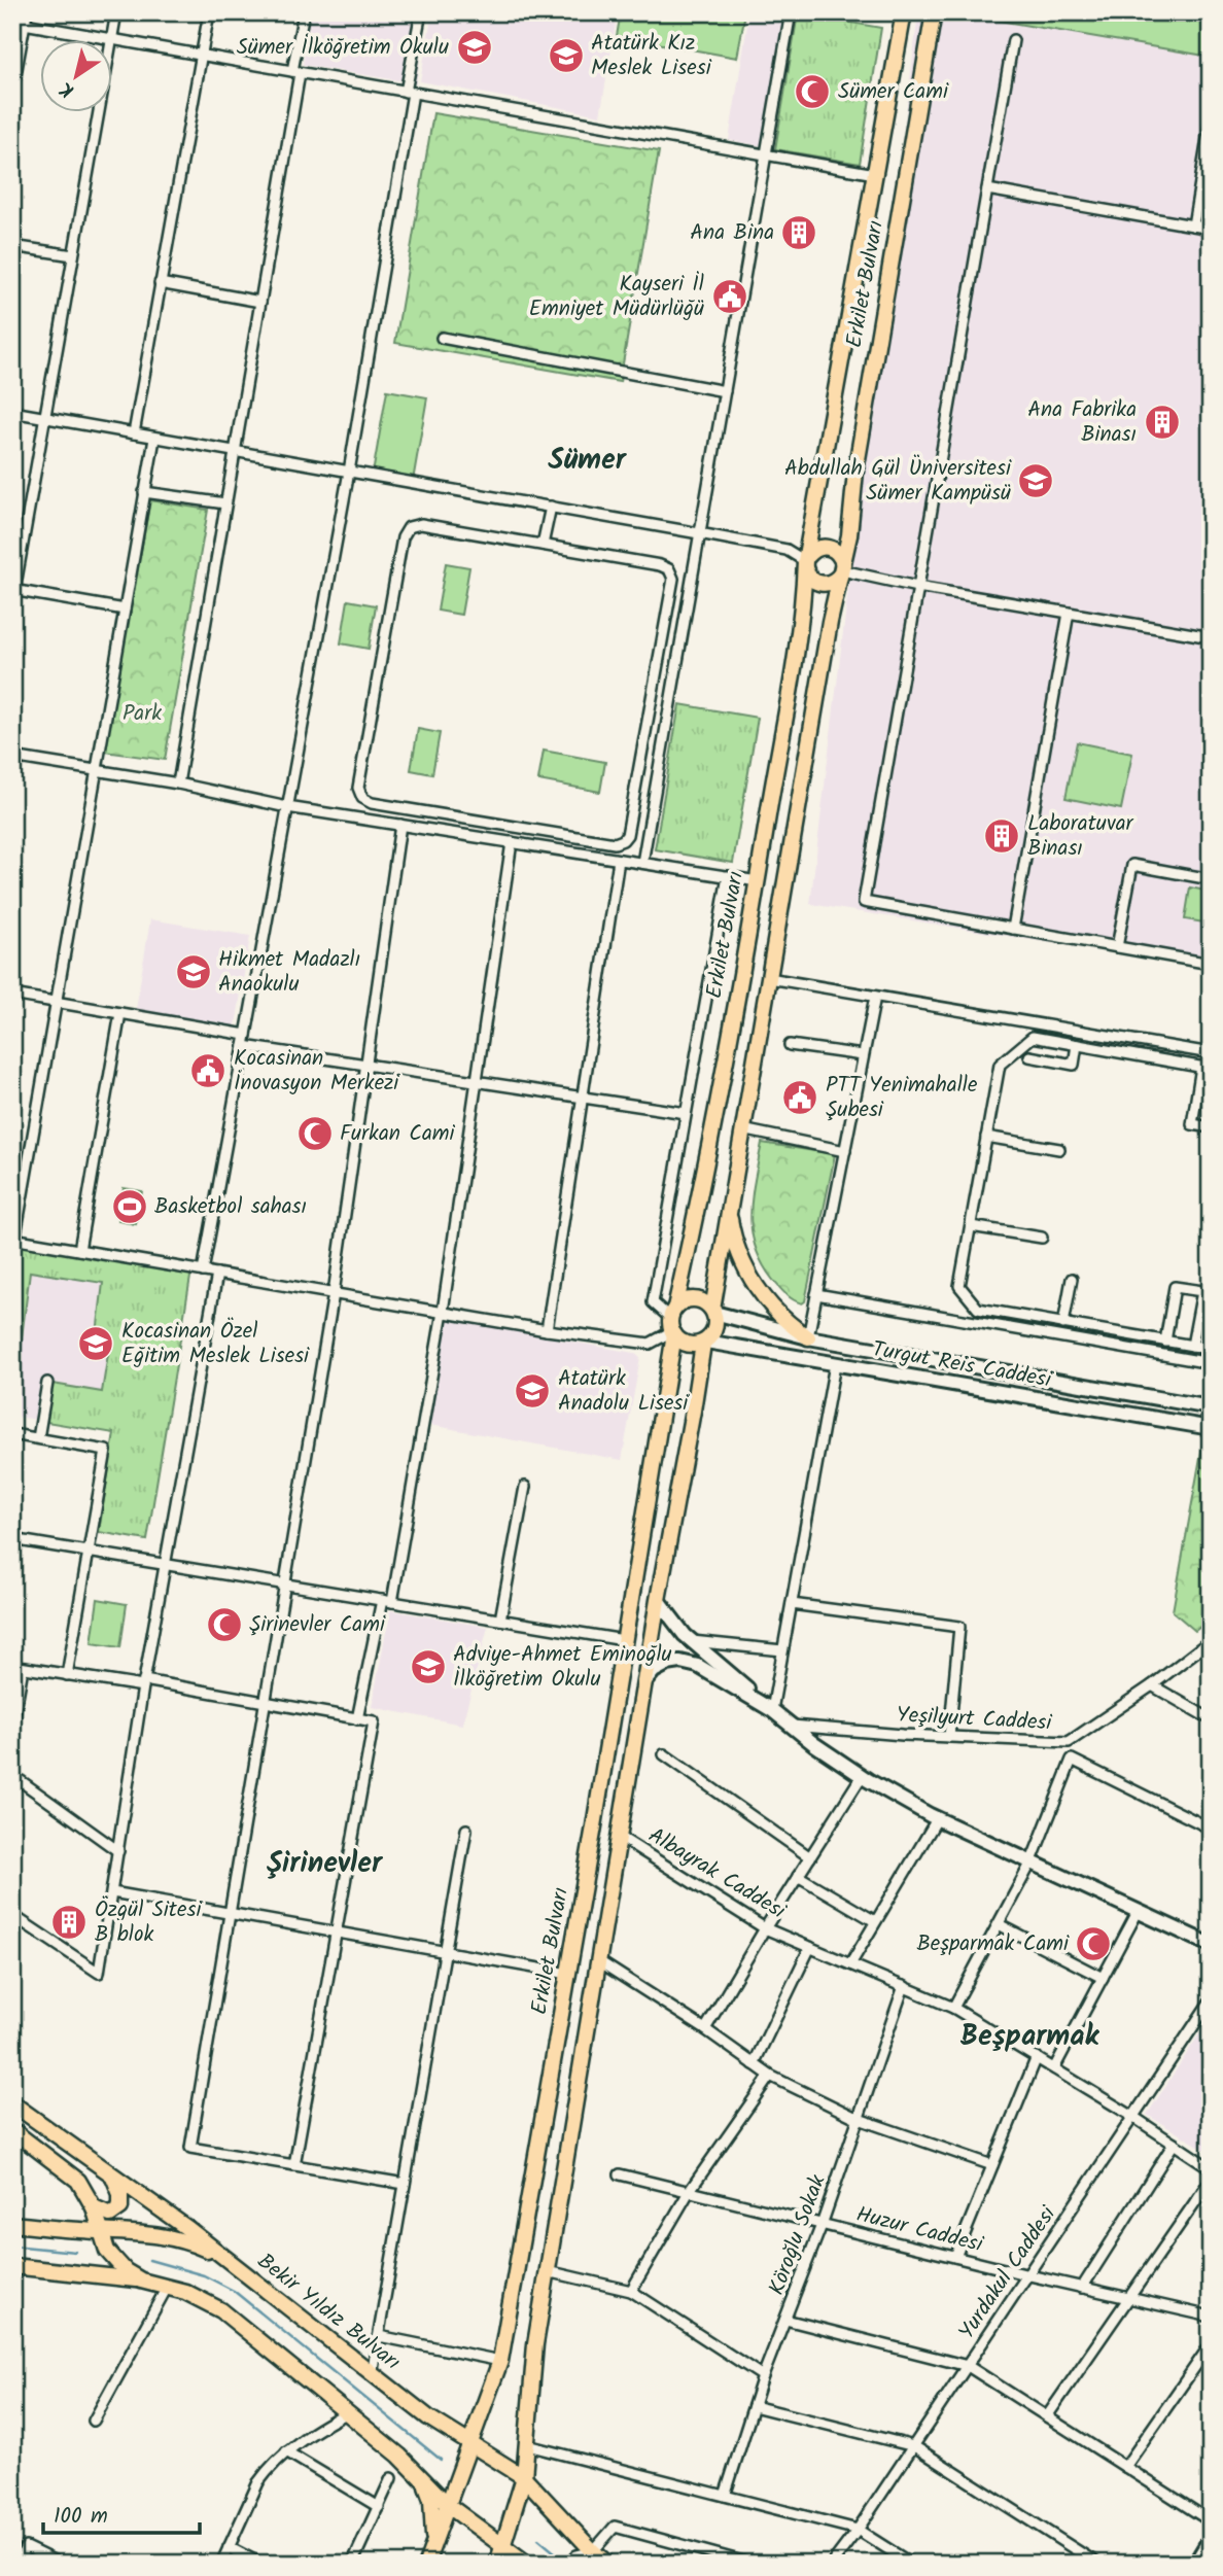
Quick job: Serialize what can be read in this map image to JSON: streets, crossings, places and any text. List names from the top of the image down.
{
  "streets": {
    "main road": ["Erkilet Bulvarı", "Bekir Yıldız Bulvarı"],
    "street": [
      "Turgut Reis Caddesi",
      "Yeşilyurt Caddesi",
      "Albayrak Caddesi",
      "Huzur Caddesi",
      "Köroğlu Sokak",
      "Yurdakul Caddesi"
    ]
  },
  "crossings": [
    ["Erkilet Bulvarı", "Turgut Reis Caddesi"],
    ["Erkilet Bulvarı", "Bekir Yıldız Bulvarı"],
    ["Albayrak Caddesi", "Köroğlu Sokak"],
    ["Albayrak Caddesi", "Yurdakul Caddesi"],
    ["Huzur Caddesi", "Köroğlu Sokak"],
    ["Huzur Caddesi", "Yurdakul Caddesi"]
  ],
  "districts": ["Sümer", "Şirinevler", "Beşparmak"],
  "parks": ["Park"],
  "places": {
    "school or university": [
      "Sümer İlköğretim Okulu",
      "Atatürk Kız Meslek Lisesi",
      "Abdullah Gül Üniversitesi Sümer Kampüsü",
      "Hikmet Madazlı Anaokulu",
      "Kocasinan Özel Eğitim Meslek Lisesi",
      "Atatürk Anadolu Lisesi",
      "Adviye-Ahmet Eminoğlu İlköğretim Okulu"
    ],
    "mosque": [
      "Sümer Cami",
      "Furkan Cami",
      "Şirinevler Cami",
      "Beşparmak Cami"
    ],
    "building": [
      "Ana Bina",
      "Ana Fabrika Binası",
      "Laboratuvar Binası",
      "Özgül Sitesi B blok"
    ],
    "public building": ["Kayseri İl Emniyet Müdürlüğü", "Kocasinan İnovasyon Merkezi", "PTT Yenimahalle Şubesi"],
    "sports": ["Basketbol sahası"]
  },
  "scale_bar": "100 m",
  "north": "bottom left"
}
